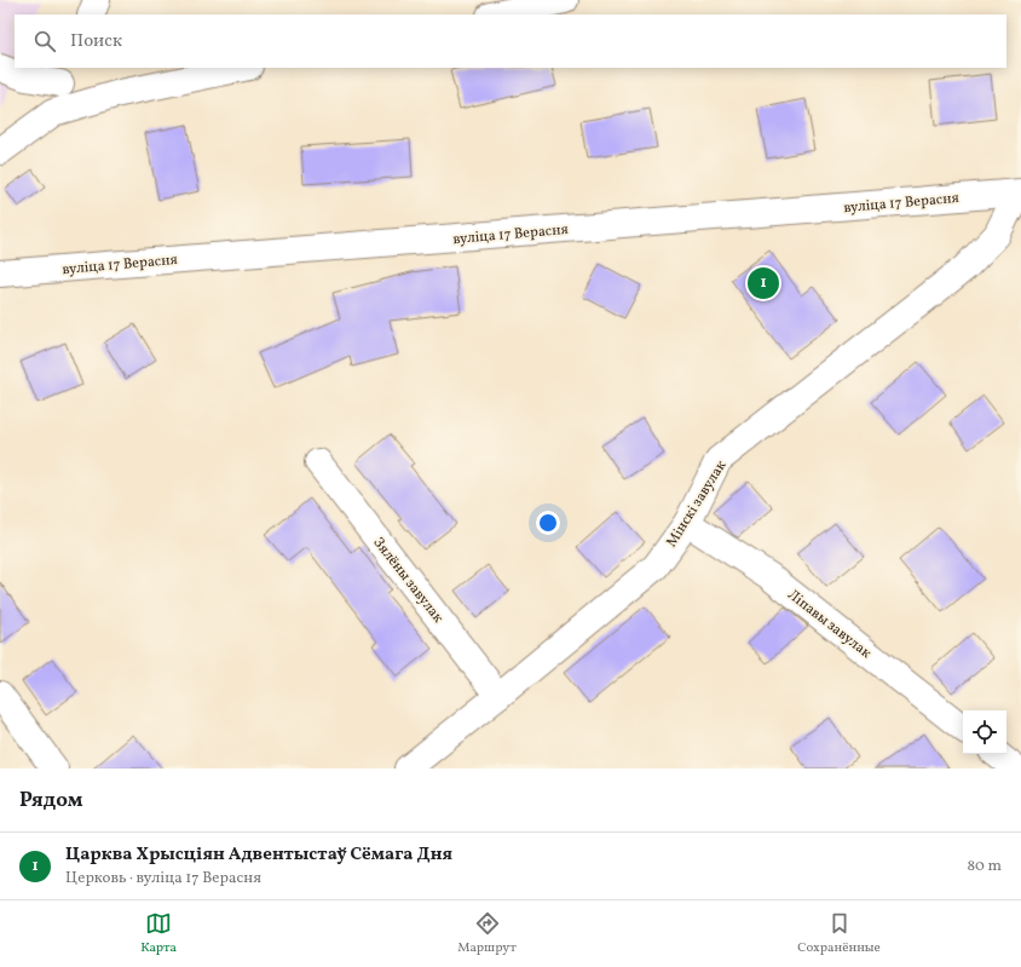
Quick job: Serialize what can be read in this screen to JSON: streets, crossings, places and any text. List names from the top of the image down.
{
  "streets": {
    "street": [
      "вуліца 17 Верасня",
      "Мінскі завулак",
      "Зялёны завулак",
      "Ліпавы завулак"
    ]
  },
  "crossings": [
    ["вуліца 17 Верасня", "Мінскі завулак"],
    ["Мінскі завулак", "Зялёны завулак"],
    ["Мінскі завулак", "Ліпавы завулак"]
  ],
  "page": {
    "search": "Поиск",
    "pins": "1",
    "heading": "Рядом",
    "list": [
      {
        "mark": "1",
        "name": "Царква Хрысціян Адвентыстаў Сёмага Дня",
        "note": "Церковь · вуліца 17 Верасня",
        "value": "80 m"
      }
    ],
    "nav": ["Карта", "Маршрут", "Сохранённые"]
  }
}
